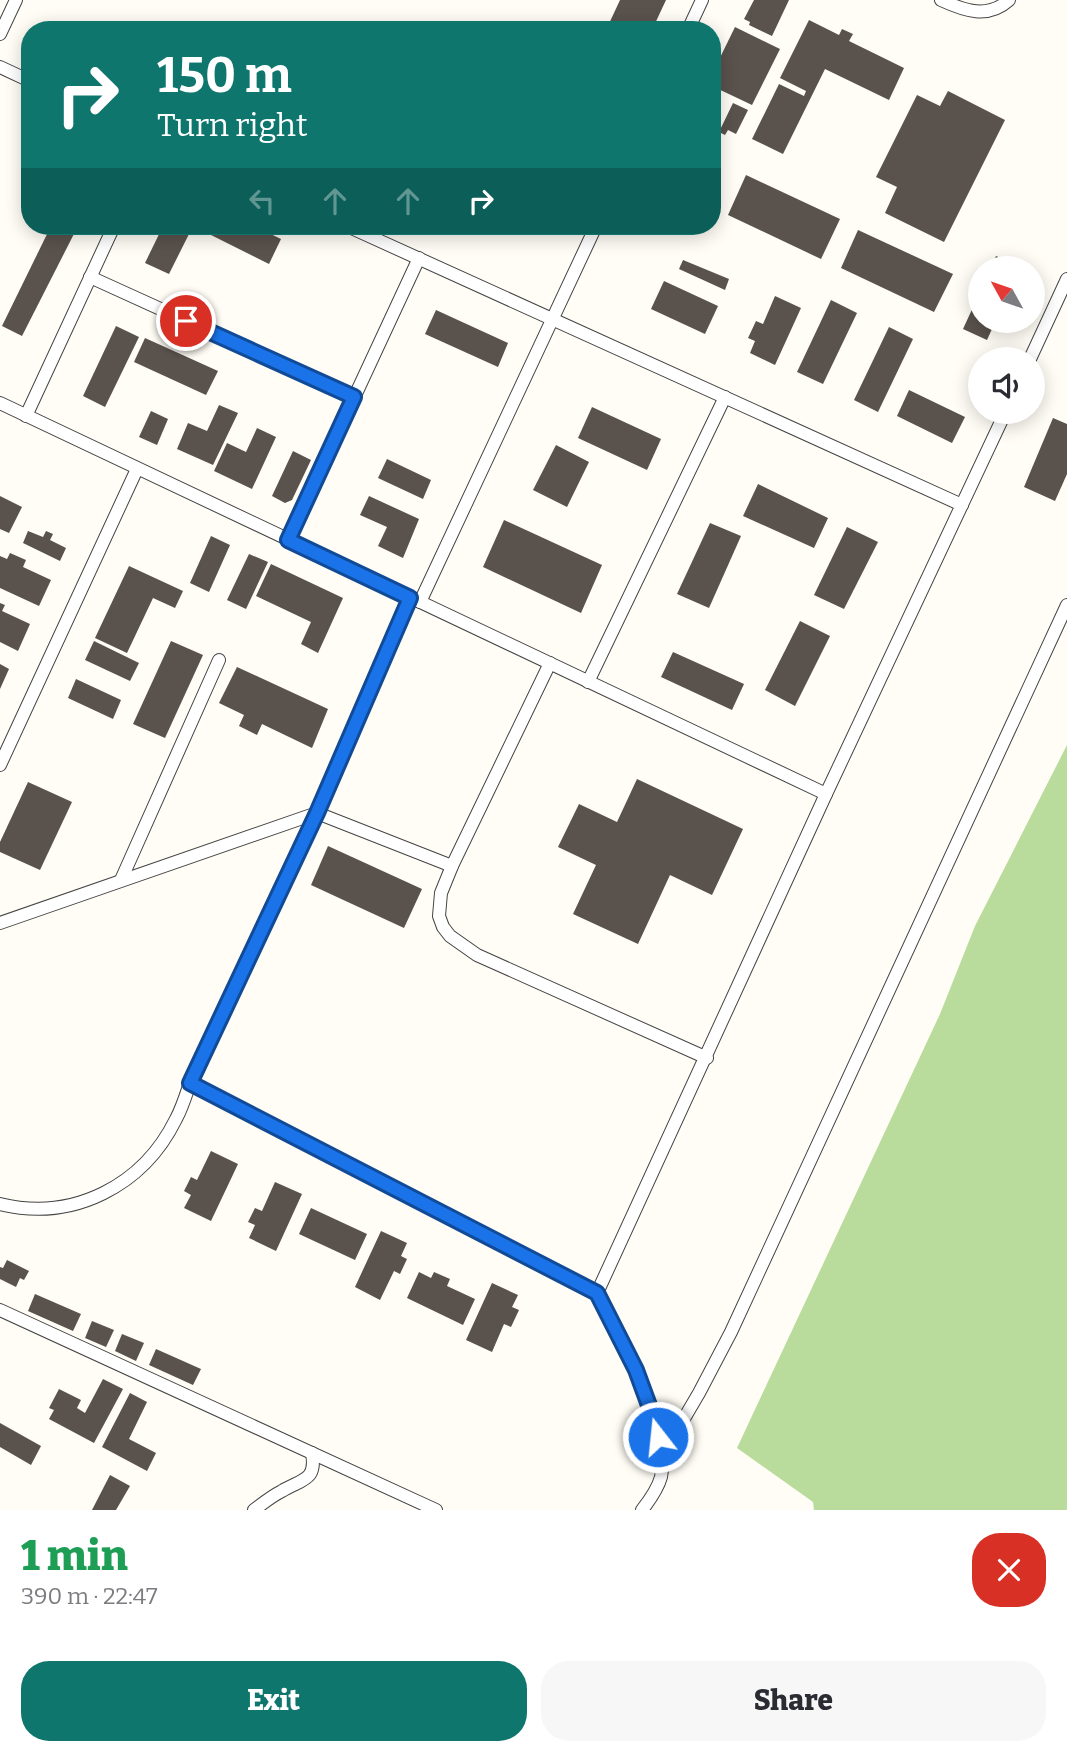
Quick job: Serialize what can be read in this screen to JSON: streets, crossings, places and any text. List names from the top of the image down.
{
  "north": "top left",
  "page": {
    "turn": ["150 m", "Turn right"],
    "heading": ["1 min", "390 m · 22:47"],
    "buttons": ["Exit", "Share"]
  }
}
